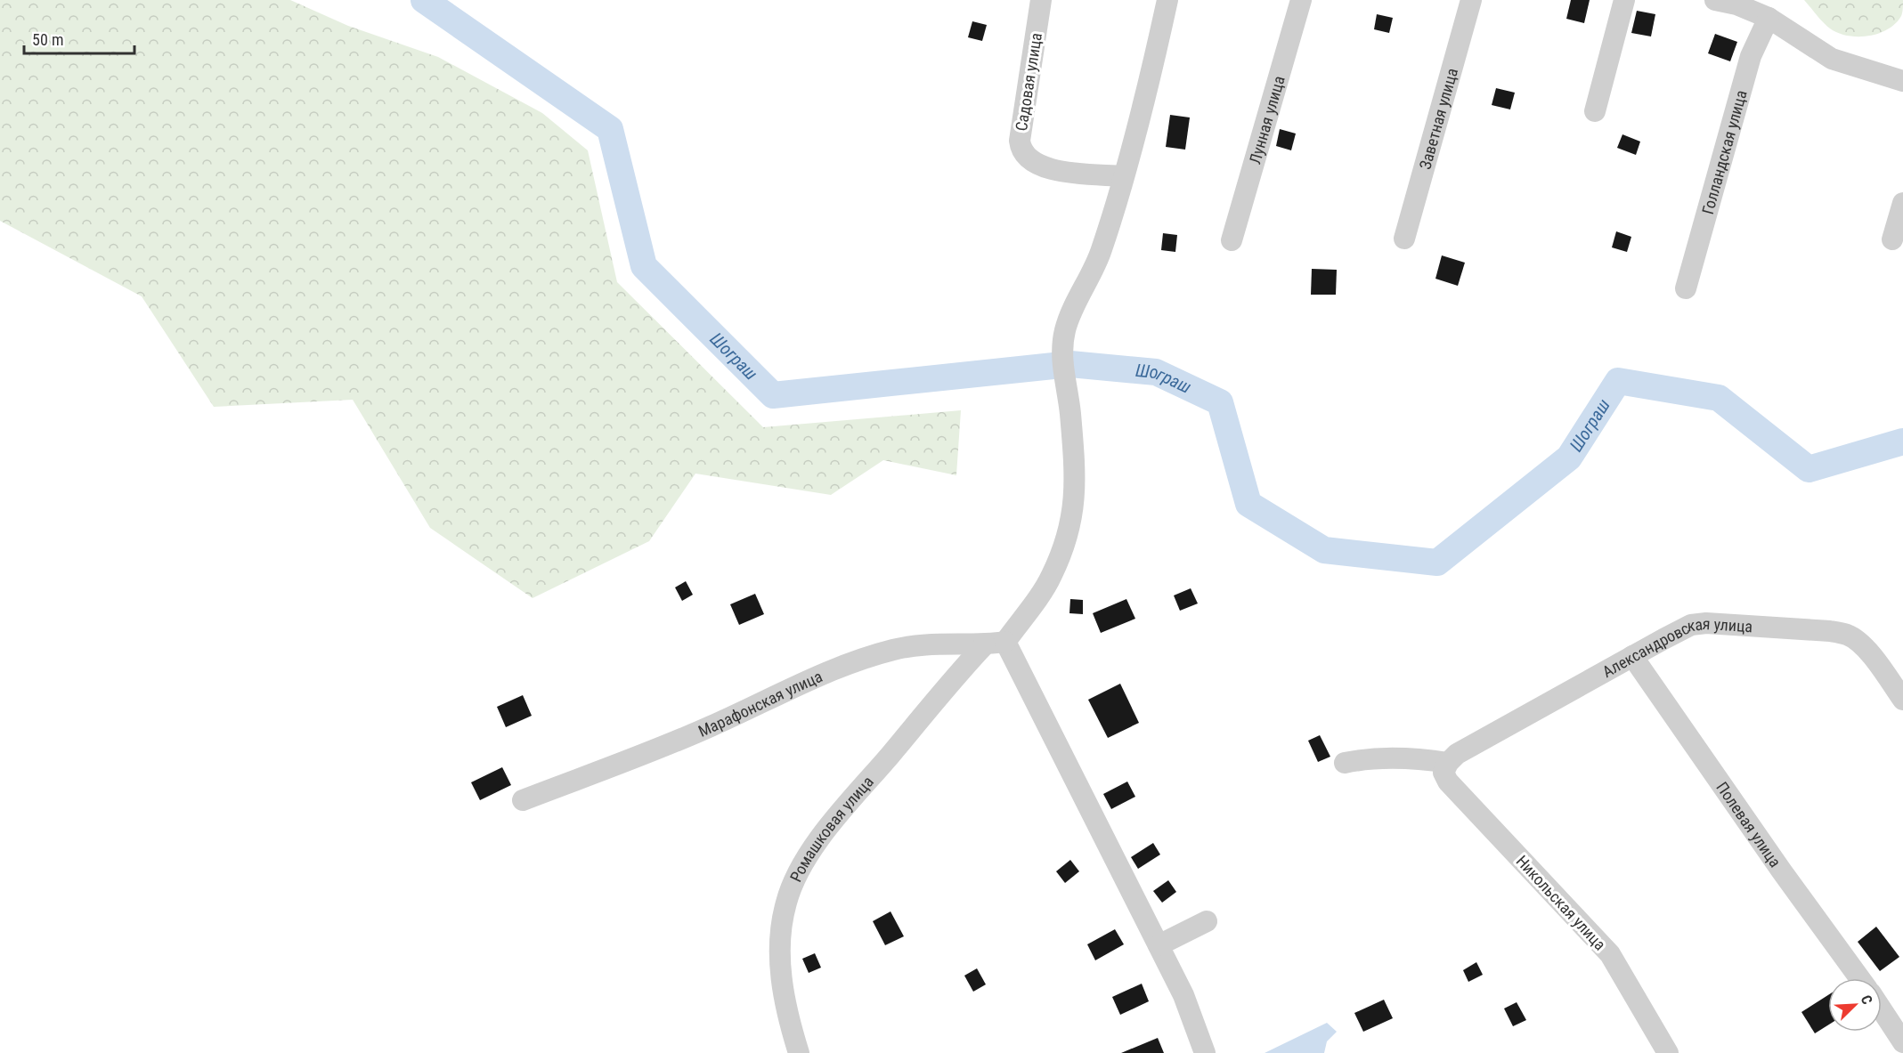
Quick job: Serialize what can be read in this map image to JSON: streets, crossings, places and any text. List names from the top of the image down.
{
  "streets": {
    "street": [
      "Садовая улица",
      "Заветная улица",
      "Лунная улица",
      "Голландская улица",
      "Александровская улица",
      "Марафонская улица",
      "Полевая улица",
      "Ромашковая улица",
      "Никольская улица"
    ]
  },
  "crossings": [
    ["Садовая улица", "Ромашковая улица"],
    ["Александровская улица", "Полевая улица"],
    ["Александровская улица", "Никольская улица"],
    ["Марафонская улица", "Ромашковая улица"]
  ],
  "water": ["Шограш"],
  "scale_bar": "50 m",
  "north": "top right"
}
